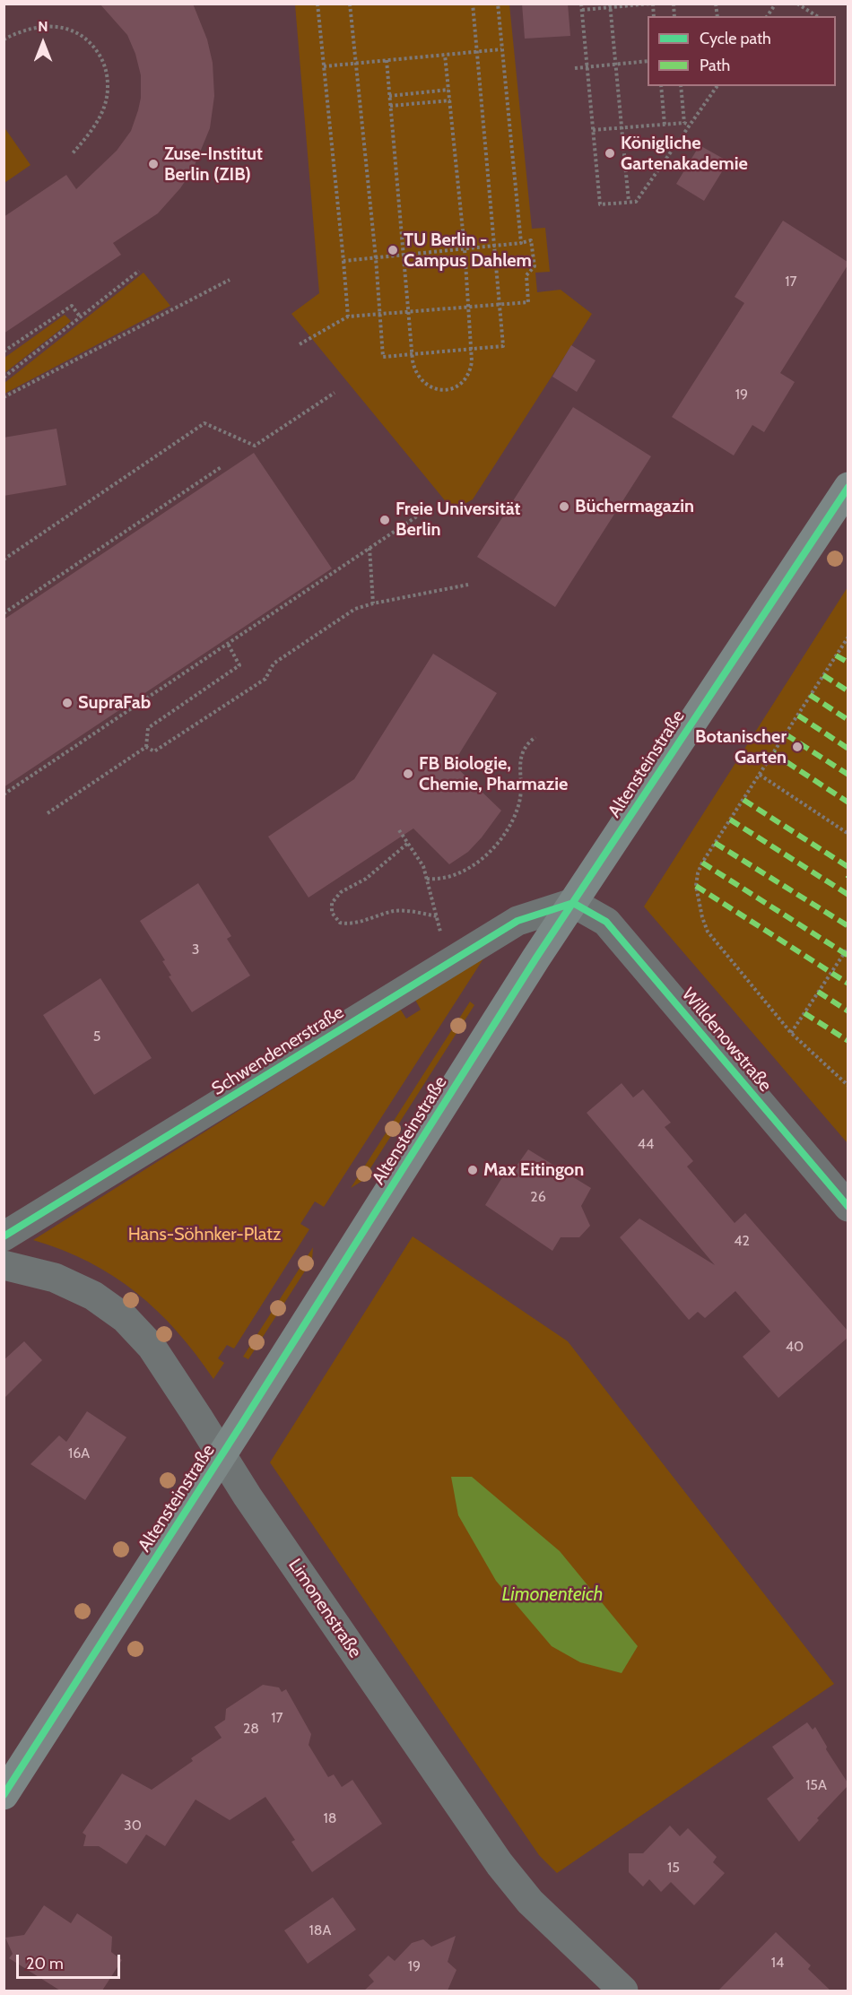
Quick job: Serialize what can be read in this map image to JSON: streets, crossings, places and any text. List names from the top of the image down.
{
  "streets": {
    "main road": ["Altensteinstraße"],
    "street": ["Willdenowstraße", "Schwendenerstraße", "Limonenstraße"]
  },
  "crossings": [
    ["Altensteinstraße", "Willdenowstraße"],
    ["Altensteinstraße", "Schwendenerstraße"],
    ["Altensteinstraße", "Limonenstraße"],
    ["Willdenowstraße", "Schwendenerstraße"]
  ],
  "water": ["Limonenteich"],
  "parks": ["Hans-Söhnker-Platz"],
  "places": [
    "Königliche Gartenakademie",
    "Zuse-Institut Berlin (ZIB)",
    "TU Berlin - Campus Dahlem",
    "Büchermagazin",
    "Freie Universität Berlin",
    "SupraFab",
    "Botanischer Garten",
    "FB Biologie, Chemie, Pharmazie",
    "Max Eitingon"
  ],
  "house_numbers": [
    "17",
    "19",
    "3",
    "5",
    "44",
    "26",
    "42",
    "40",
    "16A",
    "17",
    "28",
    "15A",
    "18",
    "30",
    "15",
    "18A",
    "14",
    "19"
  ],
  "legend": ["Cycle path", "Path"],
  "scale_bar": "20 m",
  "north": "top"
}
